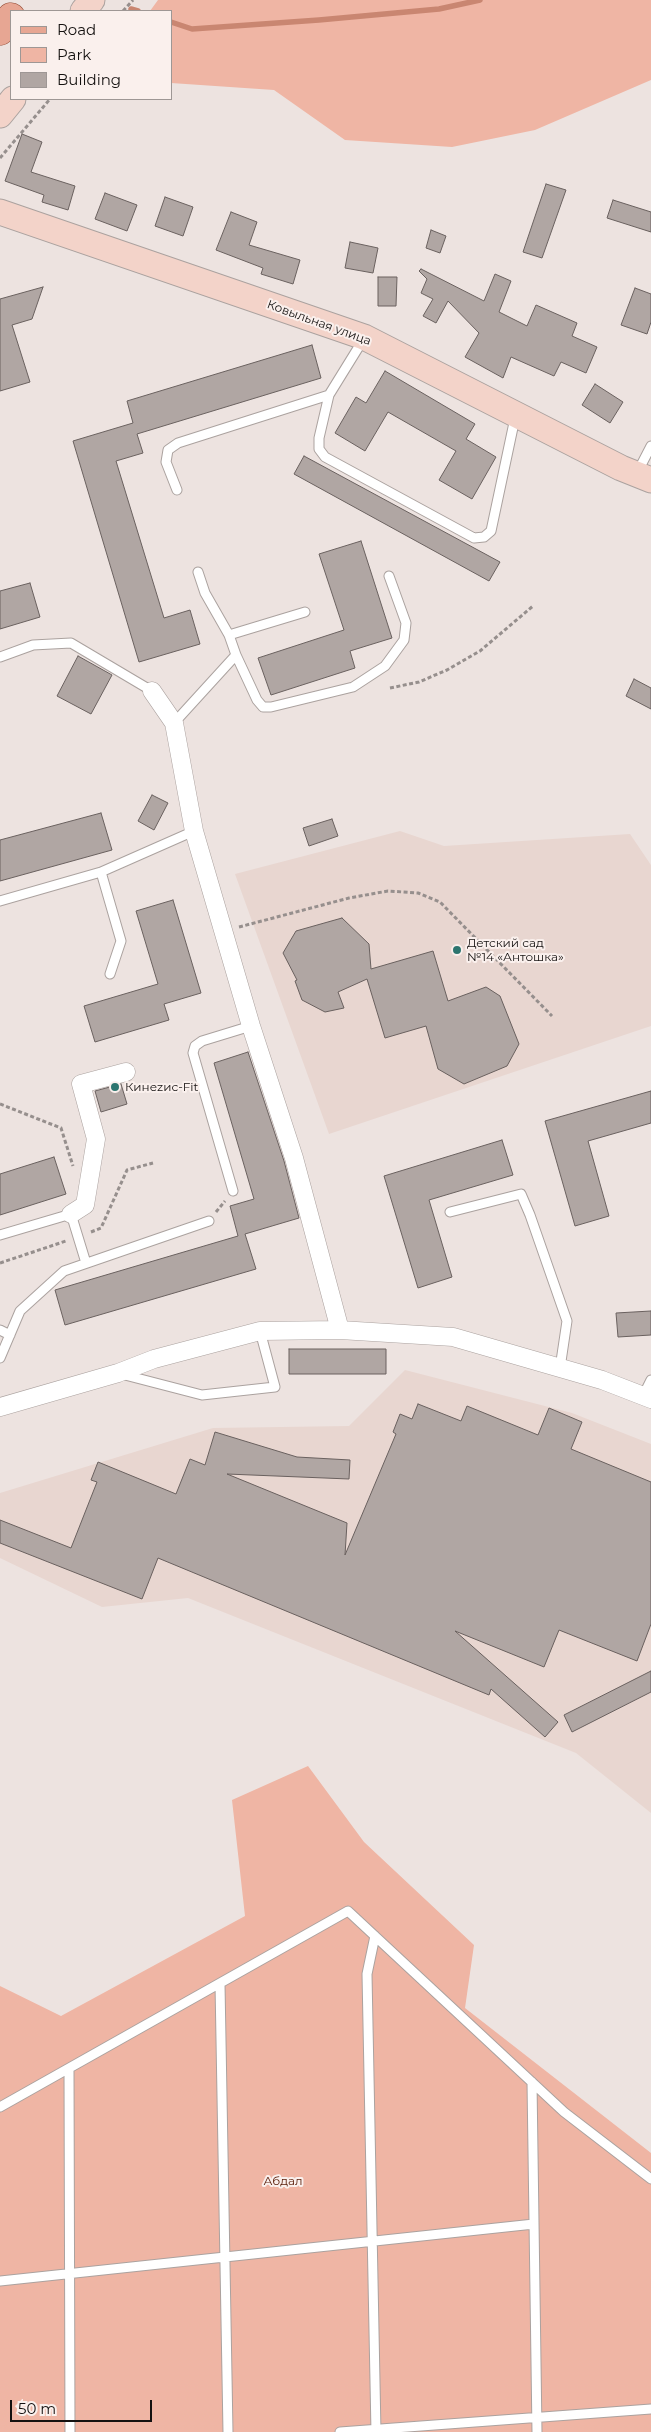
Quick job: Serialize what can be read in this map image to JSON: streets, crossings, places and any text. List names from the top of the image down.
{
  "streets": {
    "street": ["Ковыльная улица"]
  },
  "parks": ["Абдал"],
  "places": ["Детский сад №14 «Антошка»", "Кинеzис-Fit"],
  "legend": ["Road", "Park", "Building"],
  "scale_bar": "50 m"
}
